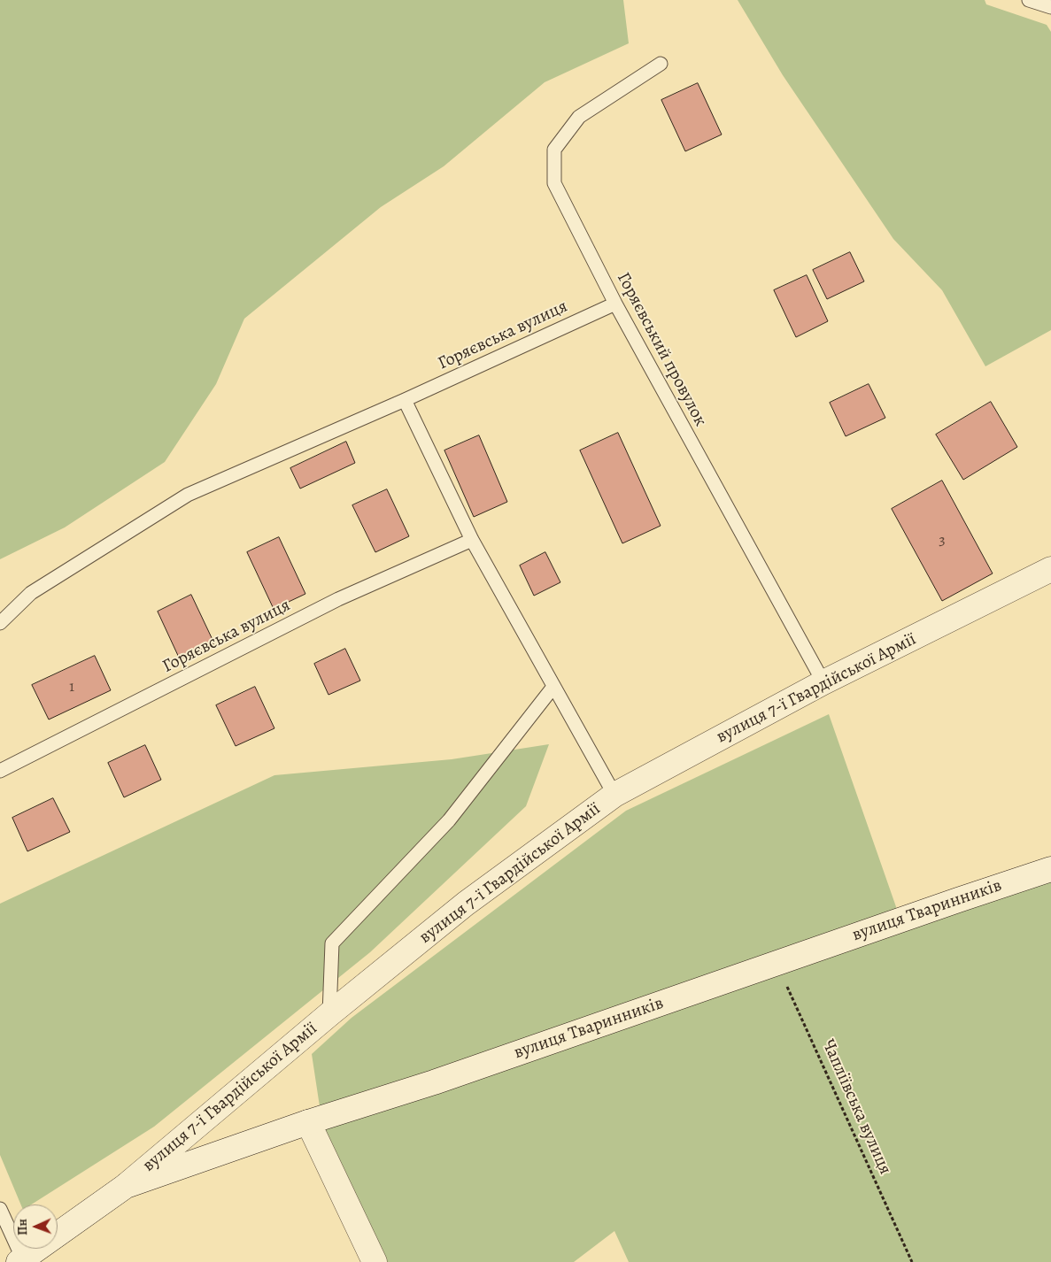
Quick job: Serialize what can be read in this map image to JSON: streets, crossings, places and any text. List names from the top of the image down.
{
  "streets": {
    "street": ["вулиця 7-ї Гвардійської Армії", "вулиця Тваринників"],
    "lane": ["Горяєвська вулиця", "Горяєвський провулок"],
    "path": ["Чапліївська вулиця"]
  },
  "crossings": [
    ["Горяєвська вулиця", "Горяєвський провулок"],
    ["Горяєвський провулок", "вулиця 7-ї Гвардійської Армії"],
    ["вулиця 7-ї Гвардійської Армії", "вулиця Тваринників"],
    ["вулиця Тваринників", "Чапліївська вулиця"]
  ],
  "house_numbers": ["3", "1"],
  "north": "left"
}
